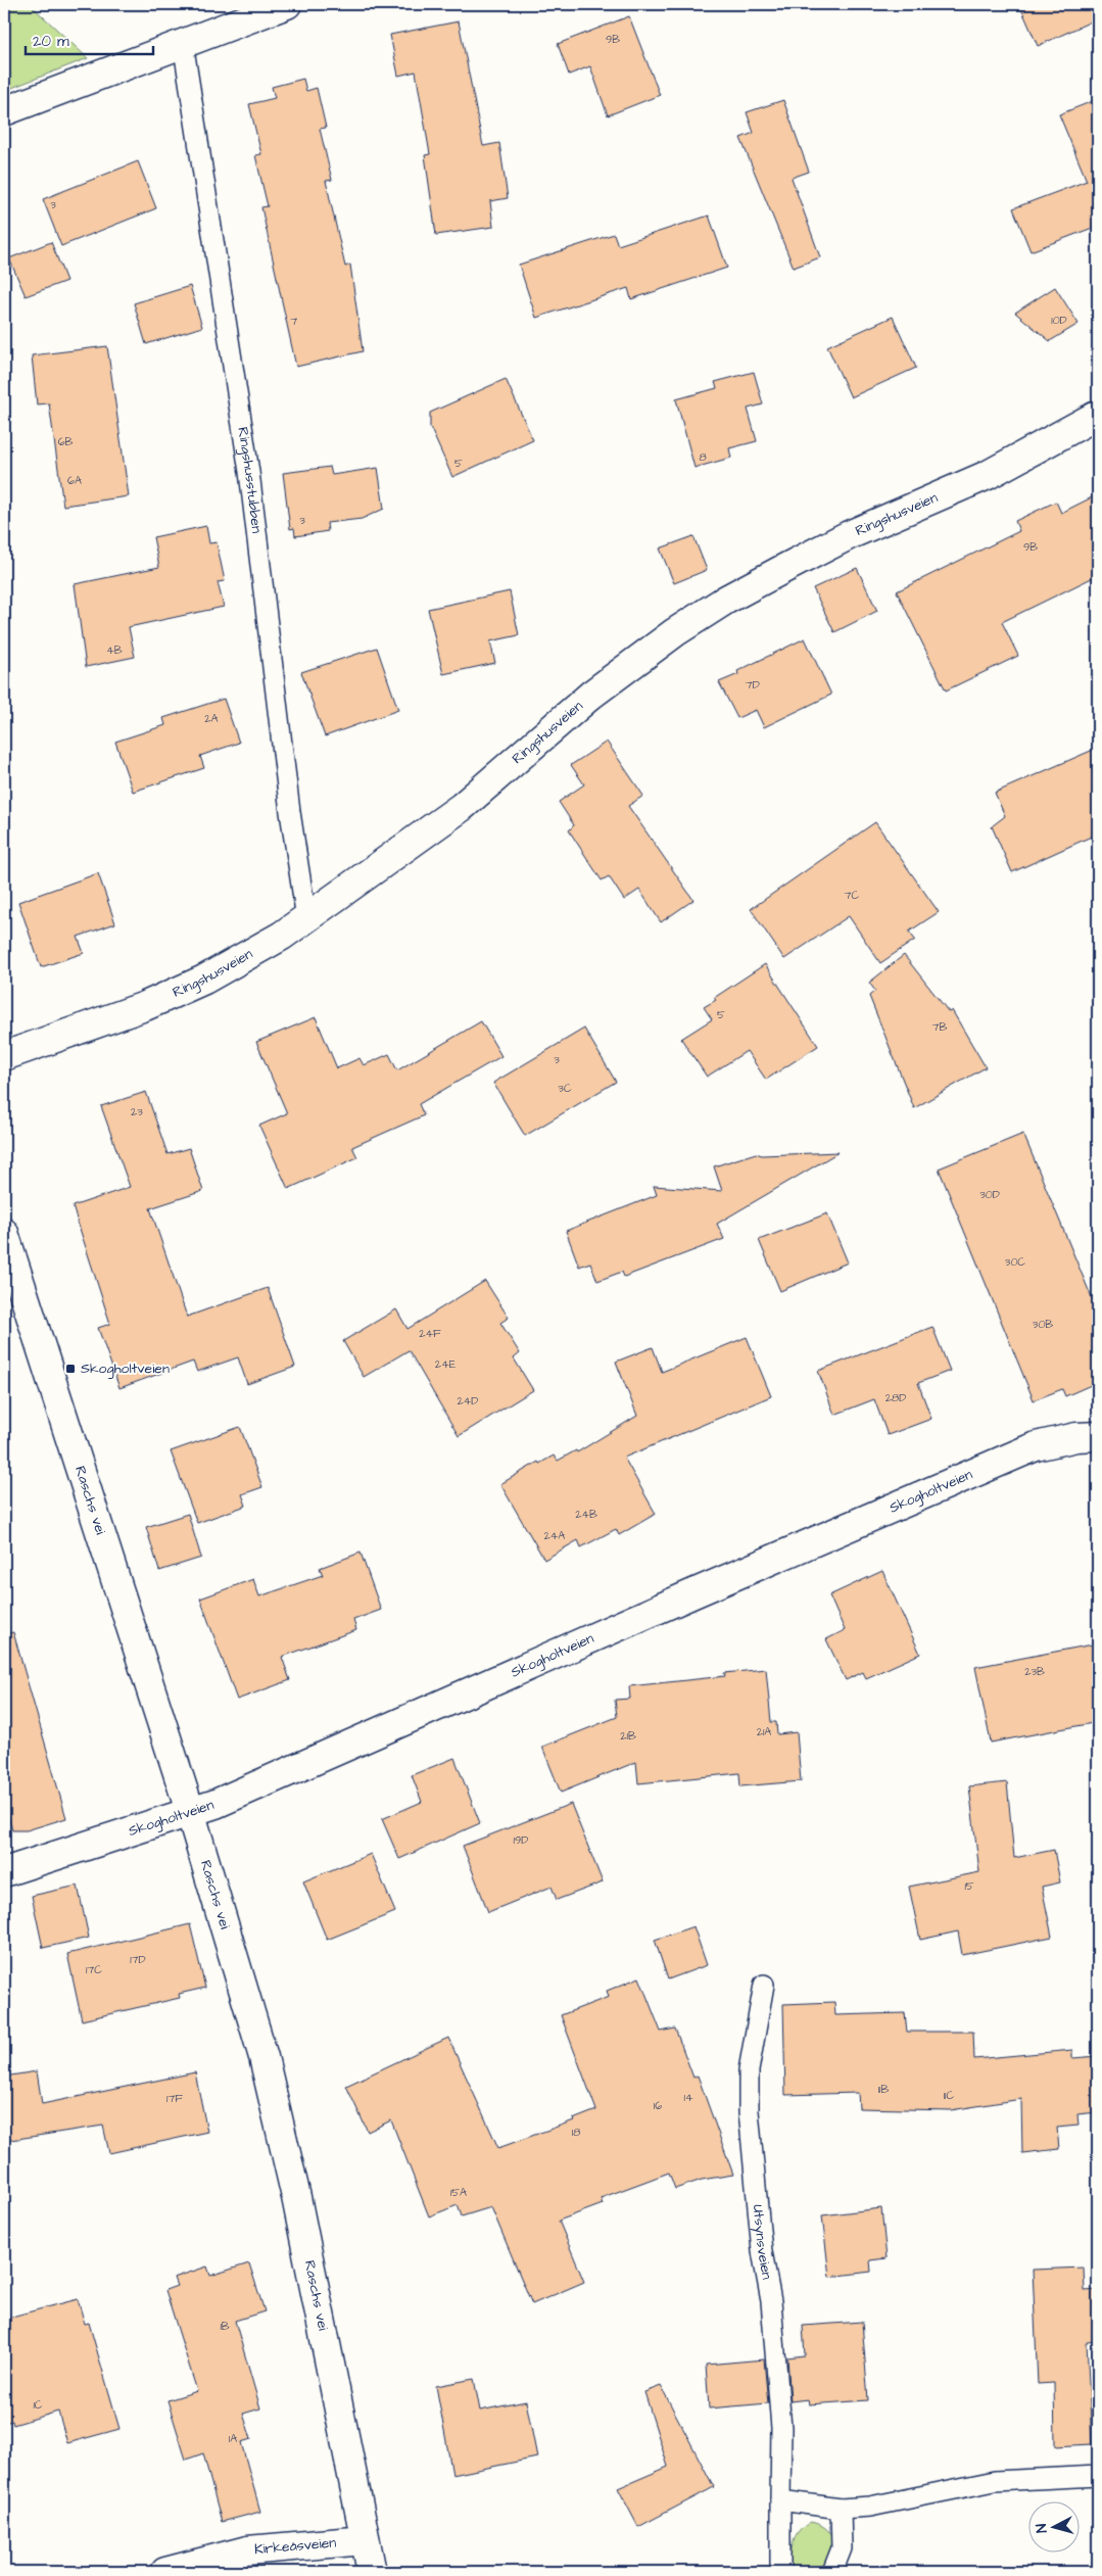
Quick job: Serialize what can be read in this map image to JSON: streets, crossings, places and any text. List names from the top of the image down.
{
  "streets": {
    "street": [
      "Ringshusveien",
      "Skogholtveien",
      "Raschs vei",
      "Kirkeåsveien"
    ],
    "lane": ["Ringshusstubben", "Utsynsveien"]
  },
  "crossings": [
    ["Ringshusstubben", "Ringshusveien"],
    ["Skogholtveien", "Raschs vei"],
    ["Raschs vei", "Kirkeåsveien"]
  ],
  "places": {
    "transit": ["Skogholtveien"]
  },
  "house_numbers": [
    "9B",
    "3",
    "10D",
    "7",
    "6B",
    "8",
    "5",
    "6A",
    "3",
    "9B",
    "4B",
    "7D",
    "2A",
    "7C",
    "5",
    "7B",
    "3",
    "3C",
    "23",
    "30D",
    "30C",
    "30B",
    "24F",
    "24E",
    "28D",
    "24D",
    "24B",
    "24A",
    "23B",
    "21A",
    "21B",
    "19D",
    "15",
    "17D",
    "17C",
    "11B",
    "11C",
    "14",
    "17F",
    "16",
    "18",
    "15A",
    "1B",
    "1C",
    "1A"
  ],
  "scale_bar": "20 m",
  "north": "left"
}
